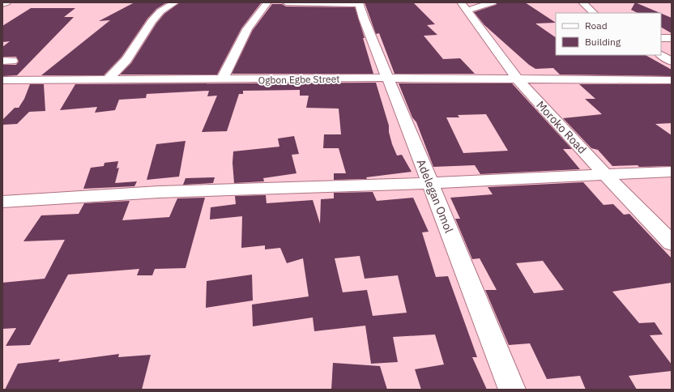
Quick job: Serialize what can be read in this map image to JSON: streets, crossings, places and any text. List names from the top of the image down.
{
  "streets": {
    "street": ["Ogbon Egbe Street", "Moroko Road", "Adelegan Omol"]
  },
  "crossings": [
    ["Ogbon Egbe Street", "Moroko Road"],
    ["Ogbon Egbe Street", "Adelegan Omol"]
  ],
  "legend": ["Road", "Building"]
}
